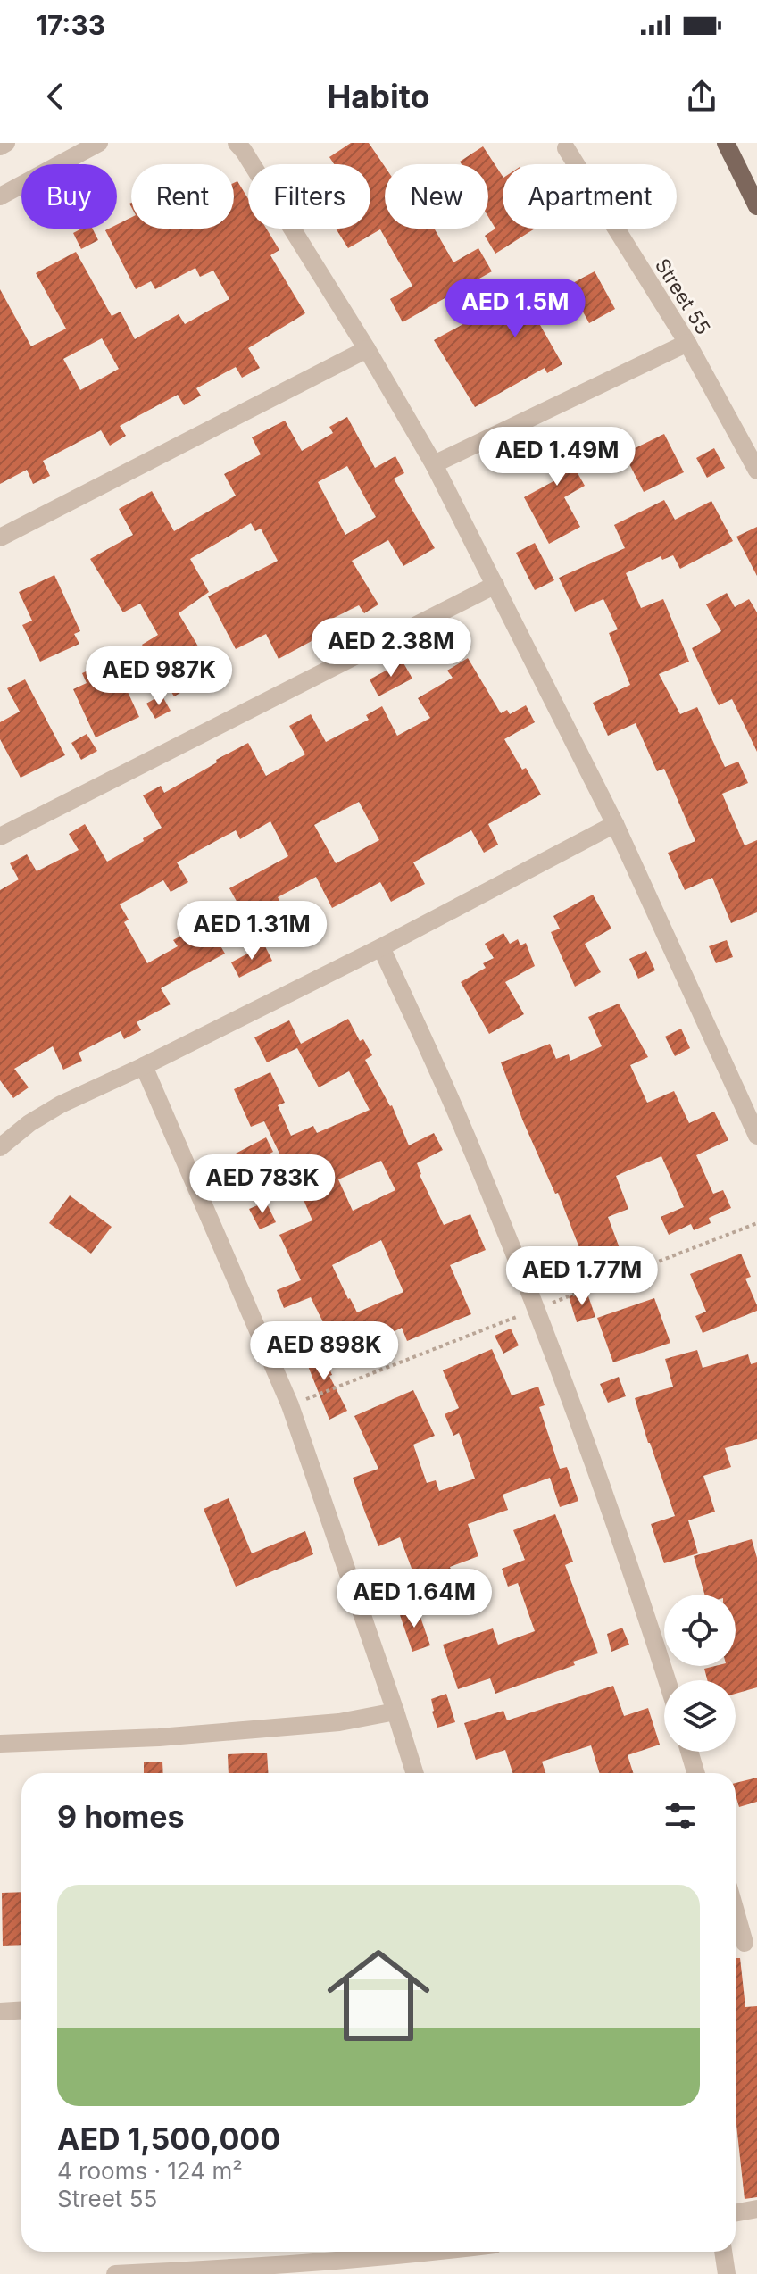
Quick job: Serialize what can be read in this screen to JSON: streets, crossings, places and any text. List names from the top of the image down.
{
  "streets": {
    "street": ["Street 55"]
  },
  "page": {
    "status": "17:33",
    "header": "Habito",
    "chip": [
      "Buy",
      "Rent",
      "Filters",
      "New",
      "Apartment"
    ],
    "price": [
      "AED 1.5M",
      "AED 1.49M",
      "AED 2.38M",
      "AED 987K",
      "AED 1.31M",
      "AED 783K",
      "AED 1.77M",
      "AED 898K",
      "AED 1.64M"
    ],
    "heading": "9 homes",
    "list": [
      {
        "name": "AED 1,500,000",
        "note": "4 rooms · 124 m² · Street 55"
      }
    ]
  }
}
